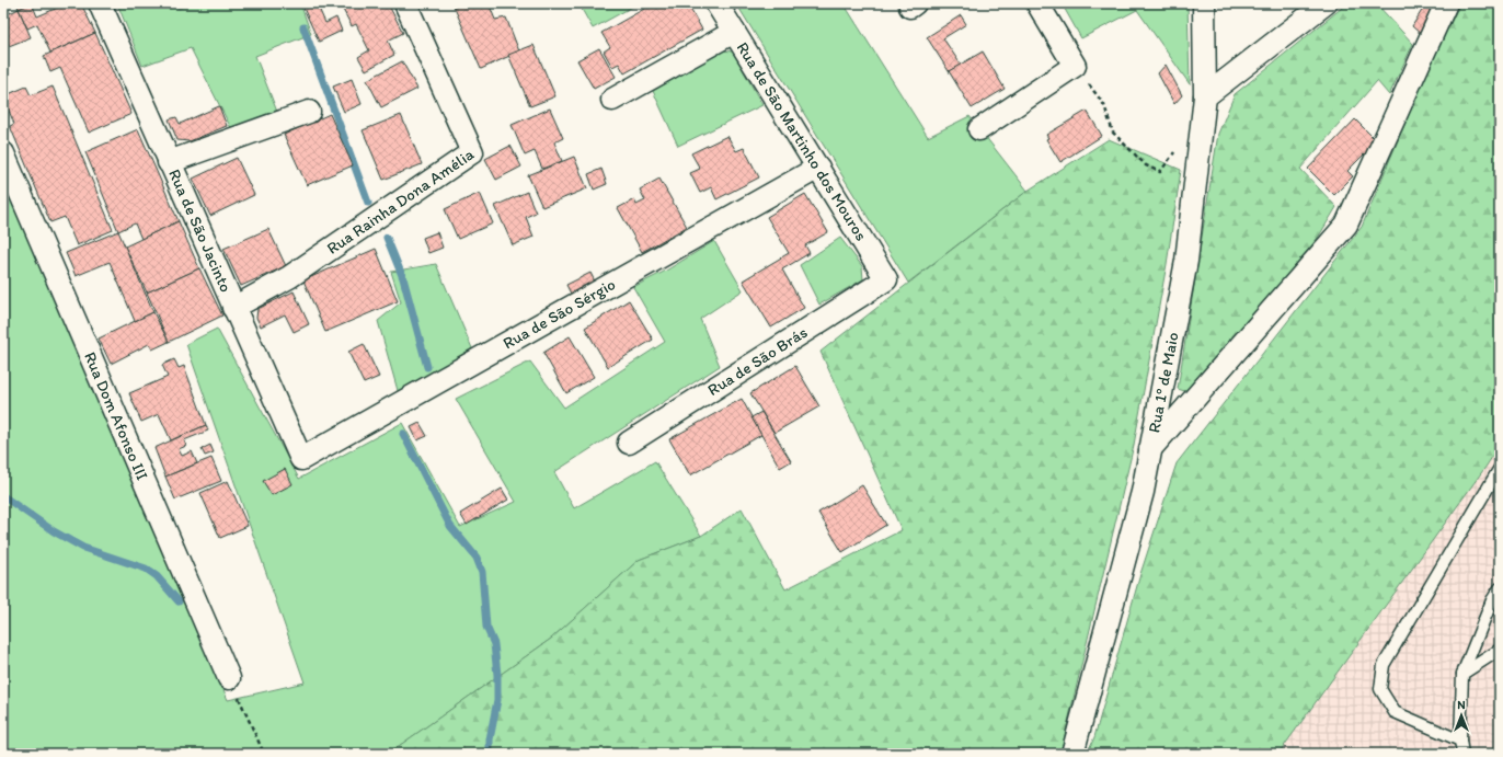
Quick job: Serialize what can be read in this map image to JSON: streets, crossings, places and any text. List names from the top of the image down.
{
  "streets": {
    "street": [
      "Rua de São Martinho dos Mouros",
      "Rua Rainha Dona Amélia",
      "Rua de São Jacinto",
      "Rua de São Sérgio",
      "Rua de São Brás",
      "Rua 1º de Maio",
      "Rua Dom Afonso III"
    ]
  },
  "crossings": [
    ["Rua de São Martinho dos Mouros", "Rua de São Sérgio"],
    ["Rua de São Martinho dos Mouros", "Rua de São Brás"],
    ["Rua Rainha Dona Amélia", "Rua de São Jacinto"],
    ["Rua de São Jacinto", "Rua de São Sérgio"]
  ],
  "north": "top"
}
